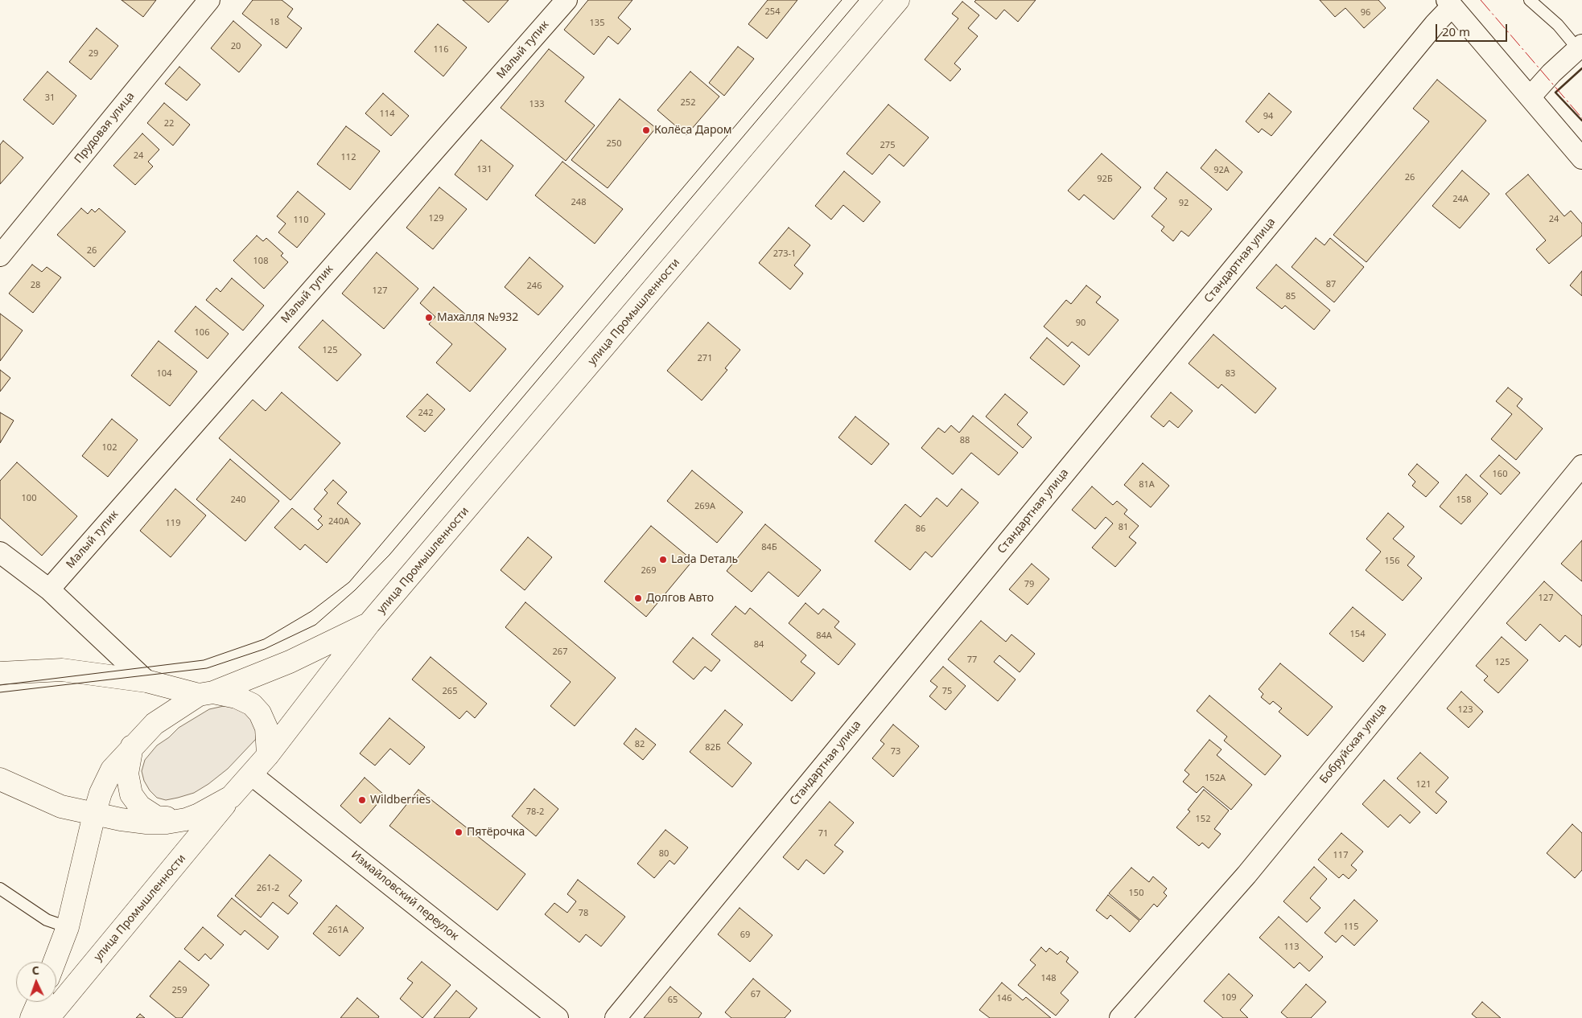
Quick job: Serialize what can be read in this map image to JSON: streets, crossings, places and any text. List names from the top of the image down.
{
  "streets": {
    "main road": ["улица Промышленности"],
    "street": [
      "Малый тупик",
      "Прудовая улица",
      "Стандартная улица",
      "Бобруйская улица",
      "Измайловский переулок"
    ]
  },
  "crossings": [
    ["улица Промышленности", "Измайловский переулок"]
  ],
  "places": [
    "Колёса Даром",
    "Махалля №932",
    "Lada Dеталь",
    "Долгов Авто",
    "Wildberries",
    "Пятёрочка"
  ],
  "house_numbers": [
    "254",
    "96",
    "18",
    "135",
    "20",
    "116",
    "29",
    "31",
    "252",
    "133",
    "114",
    "94",
    "22",
    "250",
    "275",
    "24",
    "112",
    "131",
    "92А",
    "26",
    "92Б",
    "24А",
    "248",
    "92",
    "129",
    "24",
    "110",
    "26",
    "273-1",
    "108",
    "87",
    "28",
    "246",
    "127",
    "85",
    "90",
    "106",
    "125",
    "271",
    "104",
    "83",
    "242",
    "88",
    "102",
    "160",
    "81А",
    "100",
    "240",
    "158",
    "269А",
    "240А",
    "119",
    "81",
    "86",
    "84Б",
    "156",
    "269",
    "79",
    "127",
    "154",
    "84А",
    "84",
    "267",
    "77",
    "125",
    "265",
    "75",
    "123",
    "82",
    "82Б",
    "73",
    "152А",
    "121",
    "78-2",
    "152",
    "71",
    "80",
    "117",
    "261-2",
    "150",
    "78",
    "115",
    "261А",
    "69",
    "113",
    "148",
    "259",
    "67",
    "109",
    "146",
    "65"
  ],
  "scale_bar": "20 m",
  "north": "top"
}
